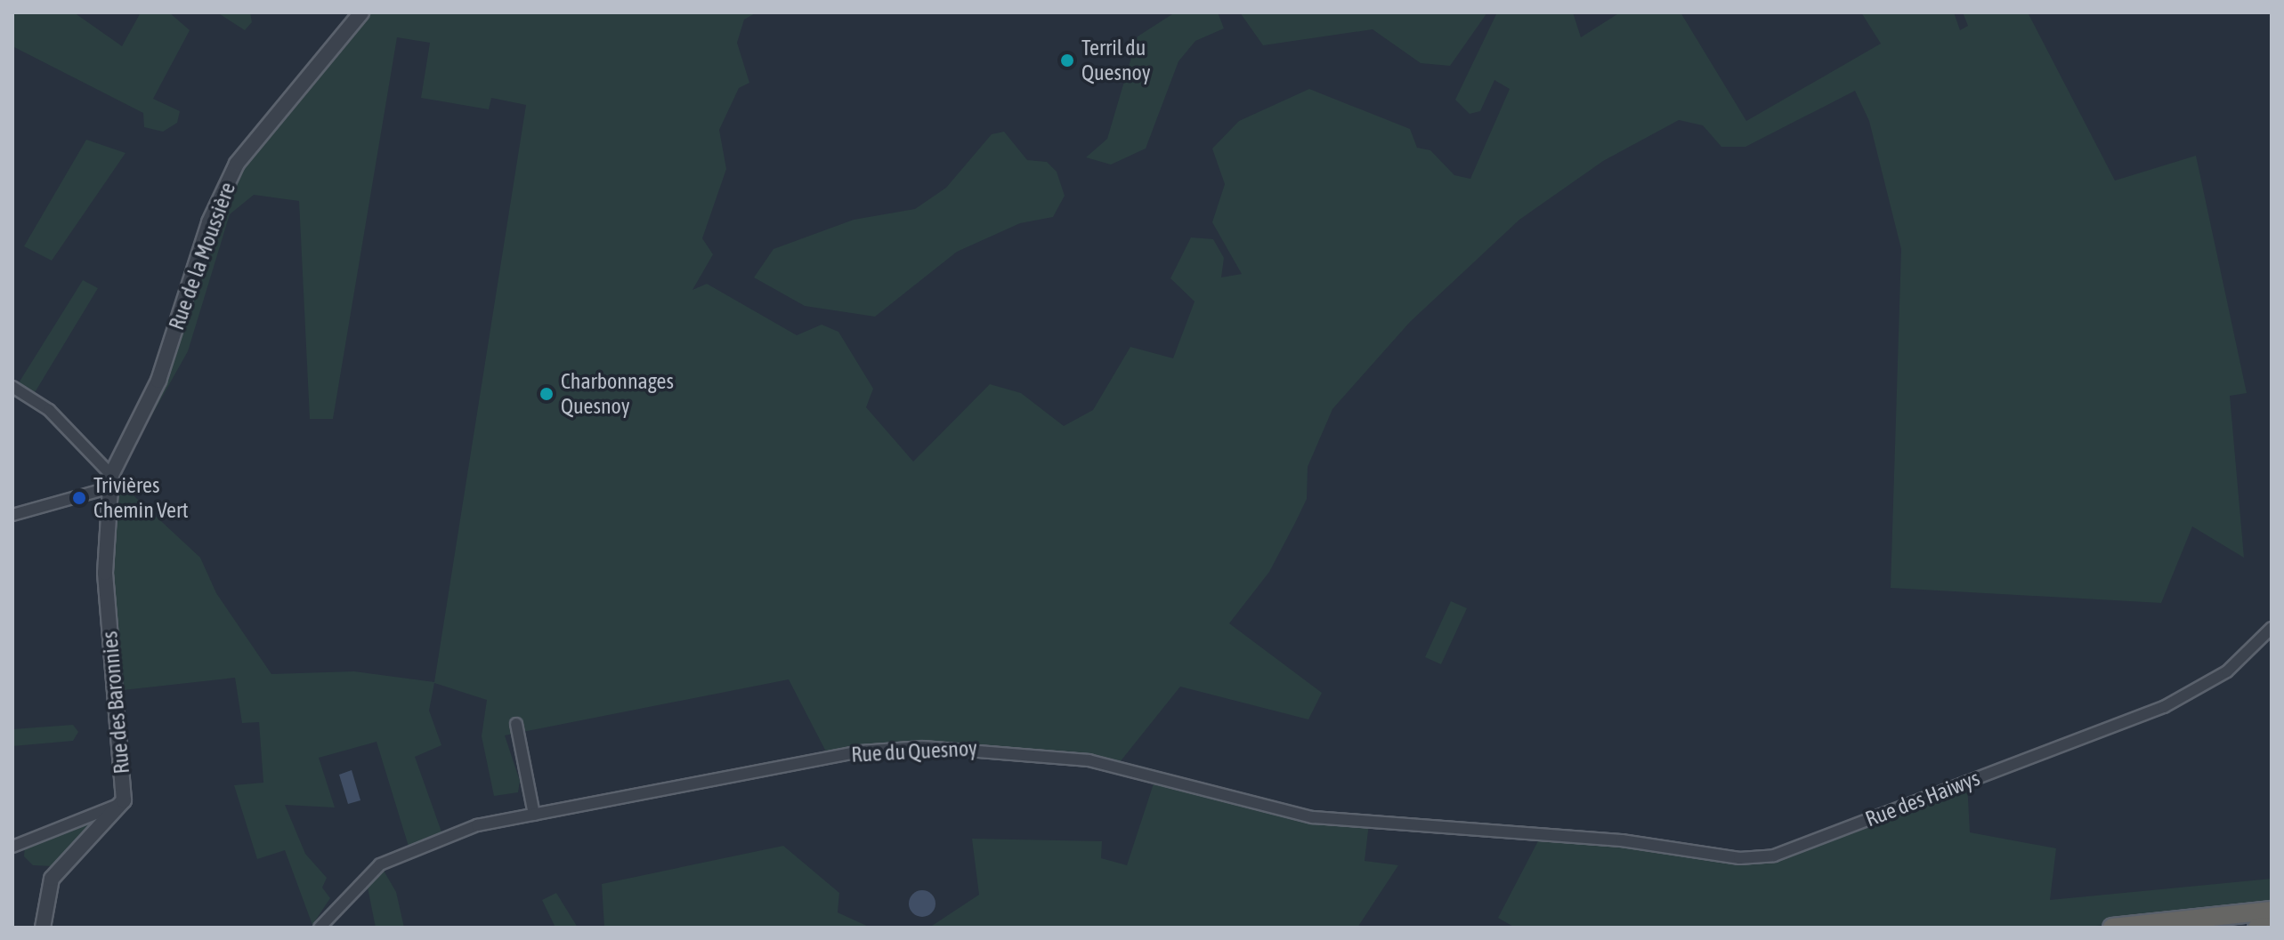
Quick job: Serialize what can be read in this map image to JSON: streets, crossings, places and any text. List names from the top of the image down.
{
  "streets": {
    "street": [
      "Rue de la Moussière",
      "Rue des Baronnies",
      "Rue du Quesnoy",
      "Rue des Haiwys"
    ]
  },
  "crossings": [
    ["Rue de la Moussière", "Rue des Baronnies"],
    ["Rue du Quesnoy", "Rue des Haiwys"]
  ],
  "places": ["Terril du Quesnoy", "Charbonnages Quesnoy", "Trivières Chemin Vert"]
}
